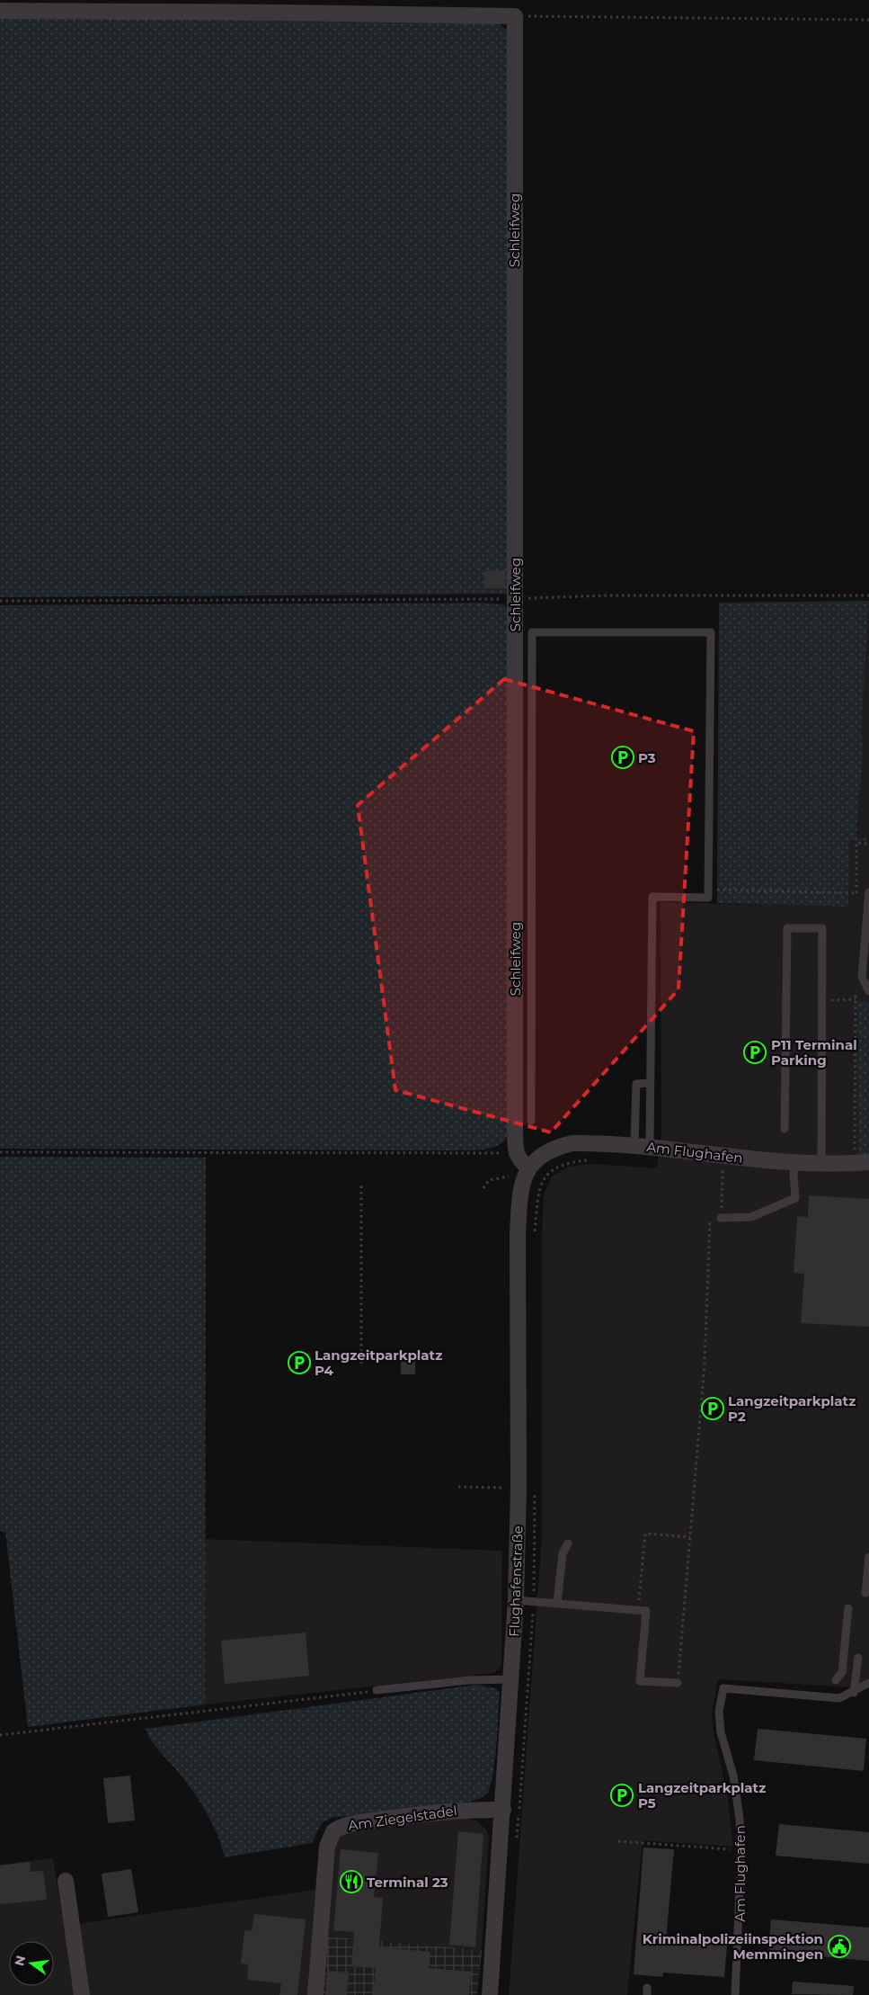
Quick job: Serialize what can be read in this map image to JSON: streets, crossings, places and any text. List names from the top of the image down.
{
  "streets": {
    "street": [
      "Schleifweg",
      "Am Flughafen",
      "Flughafenstraße",
      "Am Ziegelstadel"
    ]
  },
  "crossings": [
    ["Am Flughafen", "Flughafenstraße"],
    ["Flughafenstraße", "Am Ziegelstadel"]
  ],
  "places": {
    "parking": [
      "P3",
      "P11 Terminal Parking",
      "Langzeitparkplatz P4",
      "Langzeitparkplatz P2",
      "Langzeitparkplatz P5"
    ],
    "restaurant": ["Terminal 23"],
    "public building": ["Kriminalpolizeiinspektion Memmingen"]
  },
  "north": "left"
}
